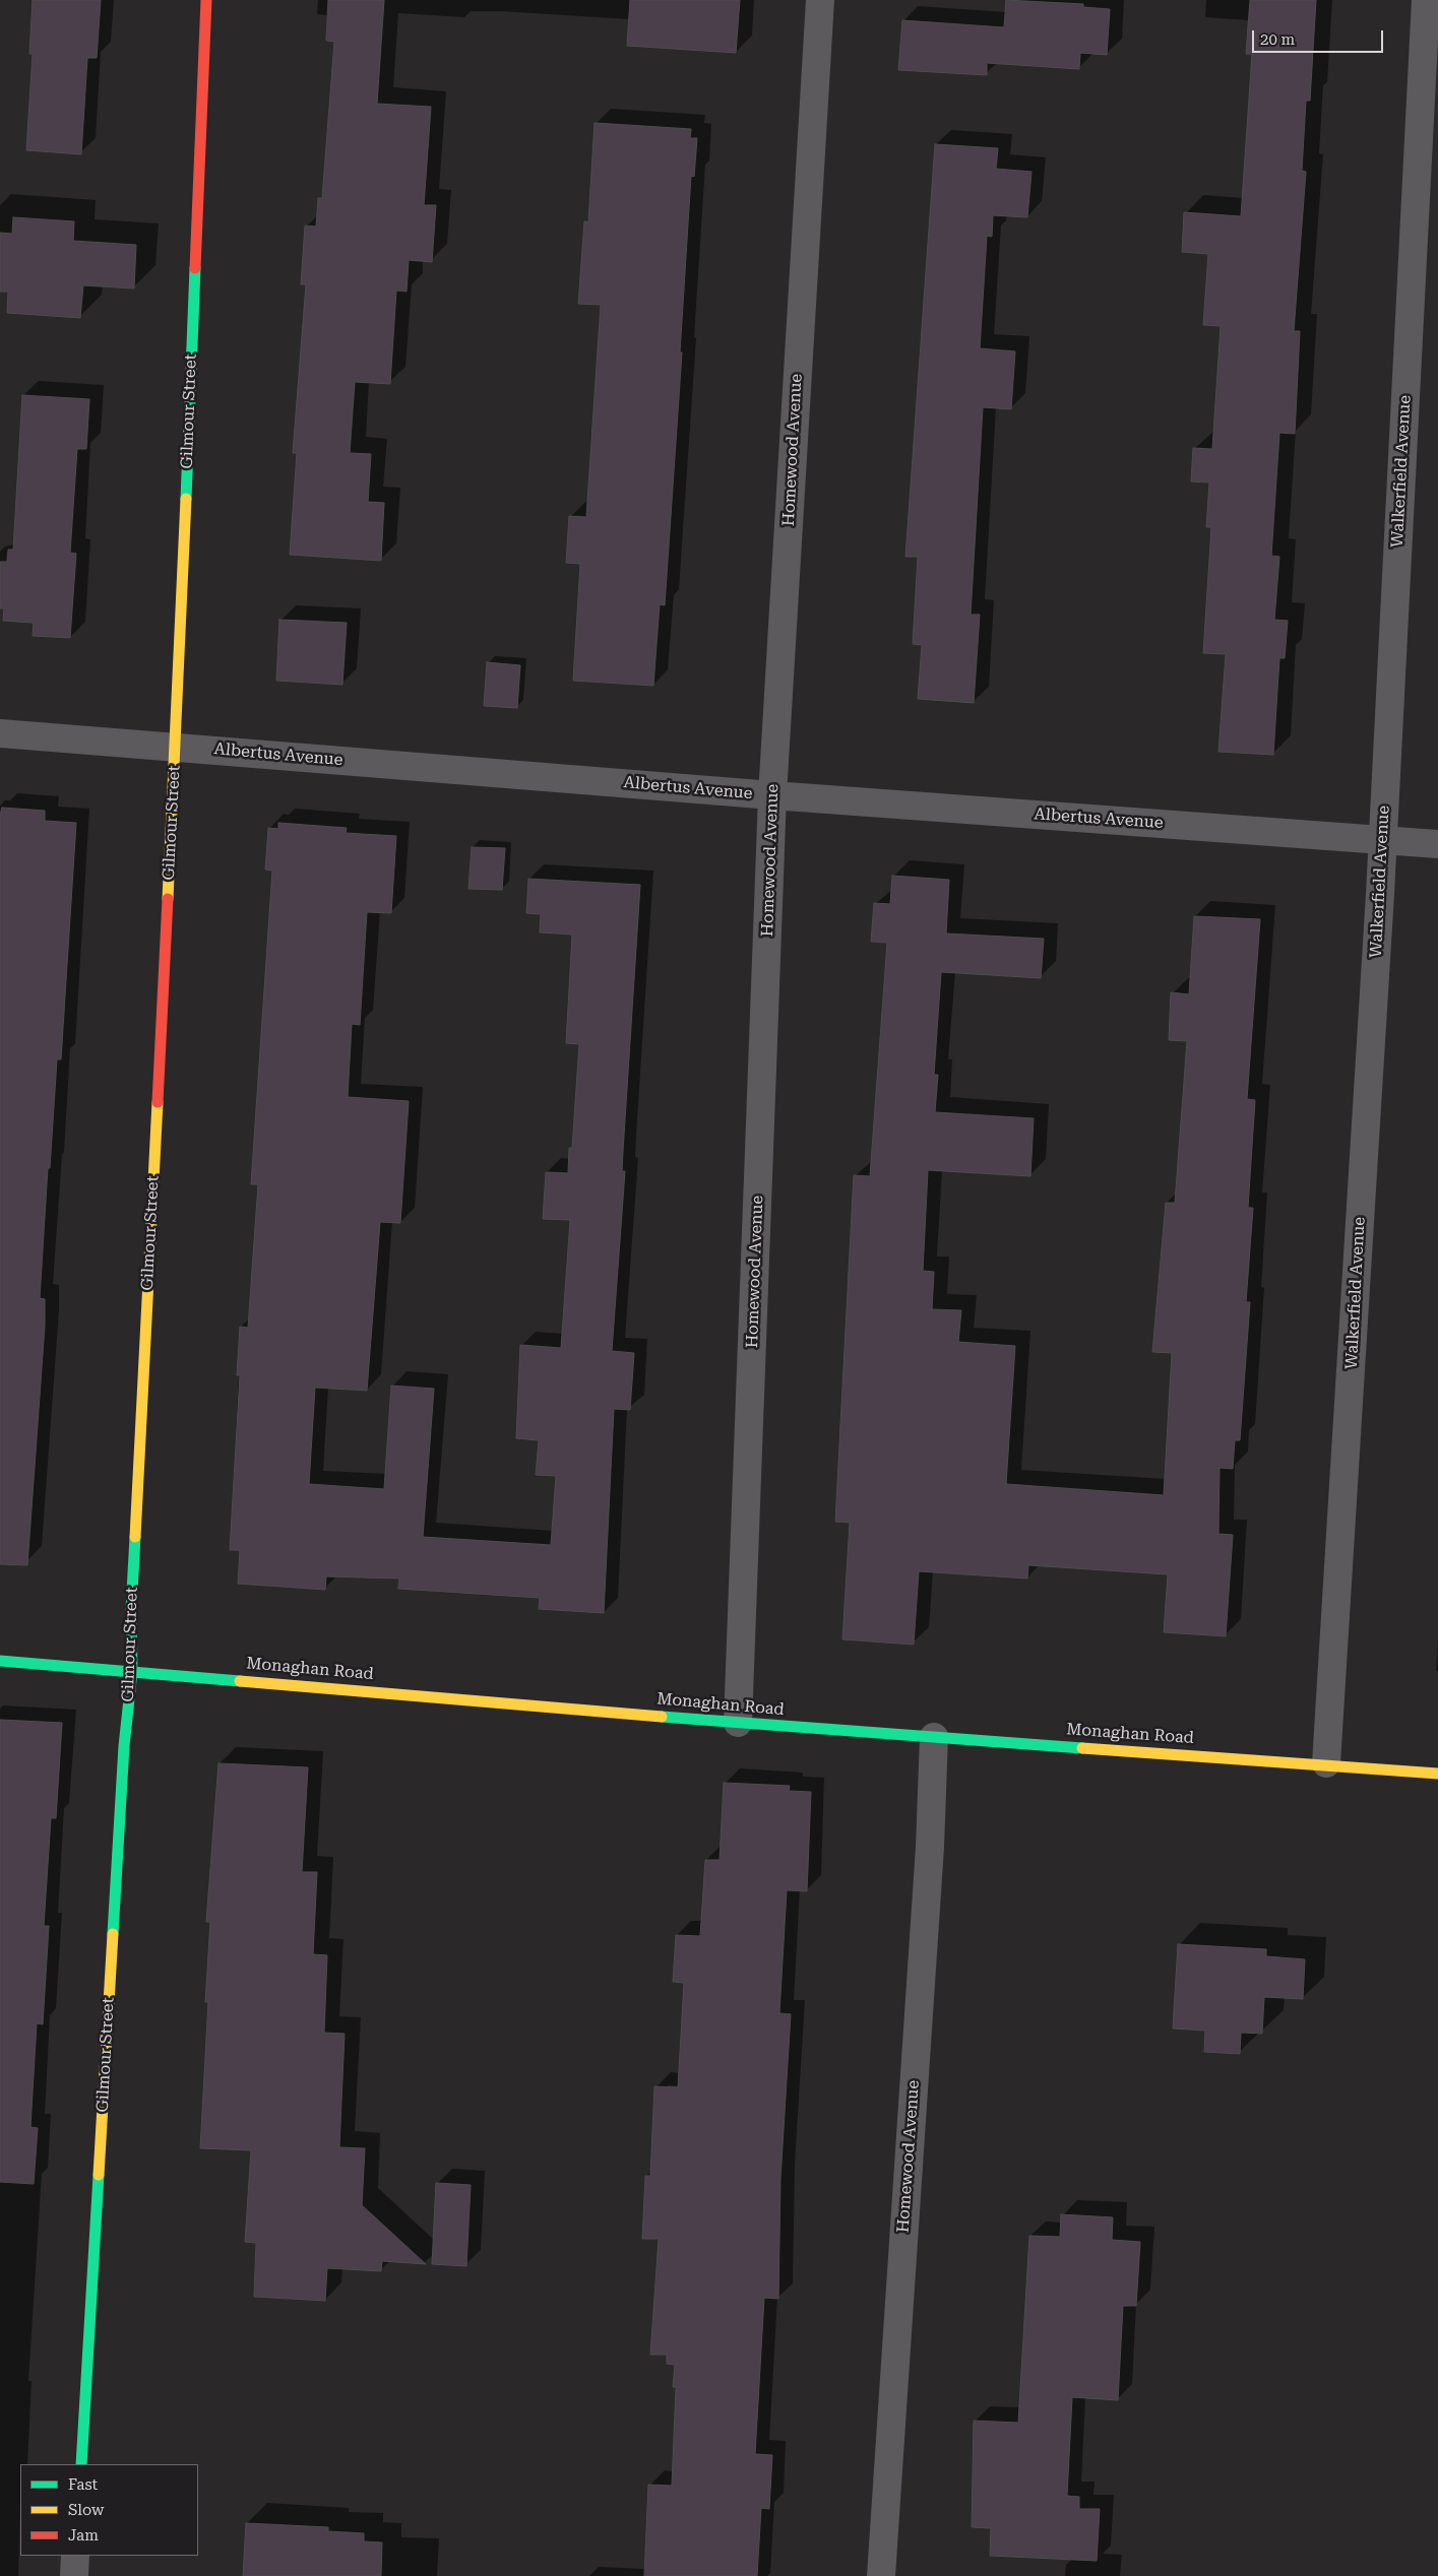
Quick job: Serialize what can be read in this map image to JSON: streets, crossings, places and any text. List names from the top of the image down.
{
  "streets": {
    "street": [
      "Gilmour Street",
      "Homewood Avenue",
      "Walkerfield Avenue",
      "Albertus Avenue",
      "Monaghan Road"
    ]
  },
  "crossings": [
    ["Gilmour Street", "Albertus Avenue"],
    ["Gilmour Street", "Monaghan Road"],
    ["Homewood Avenue", "Albertus Avenue"],
    ["Homewood Avenue", "Monaghan Road"],
    ["Walkerfield Avenue", "Albertus Avenue"],
    ["Walkerfield Avenue", "Monaghan Road"]
  ],
  "legend": ["Fast", "Slow", "Jam"],
  "scale_bar": "20 m"
}
